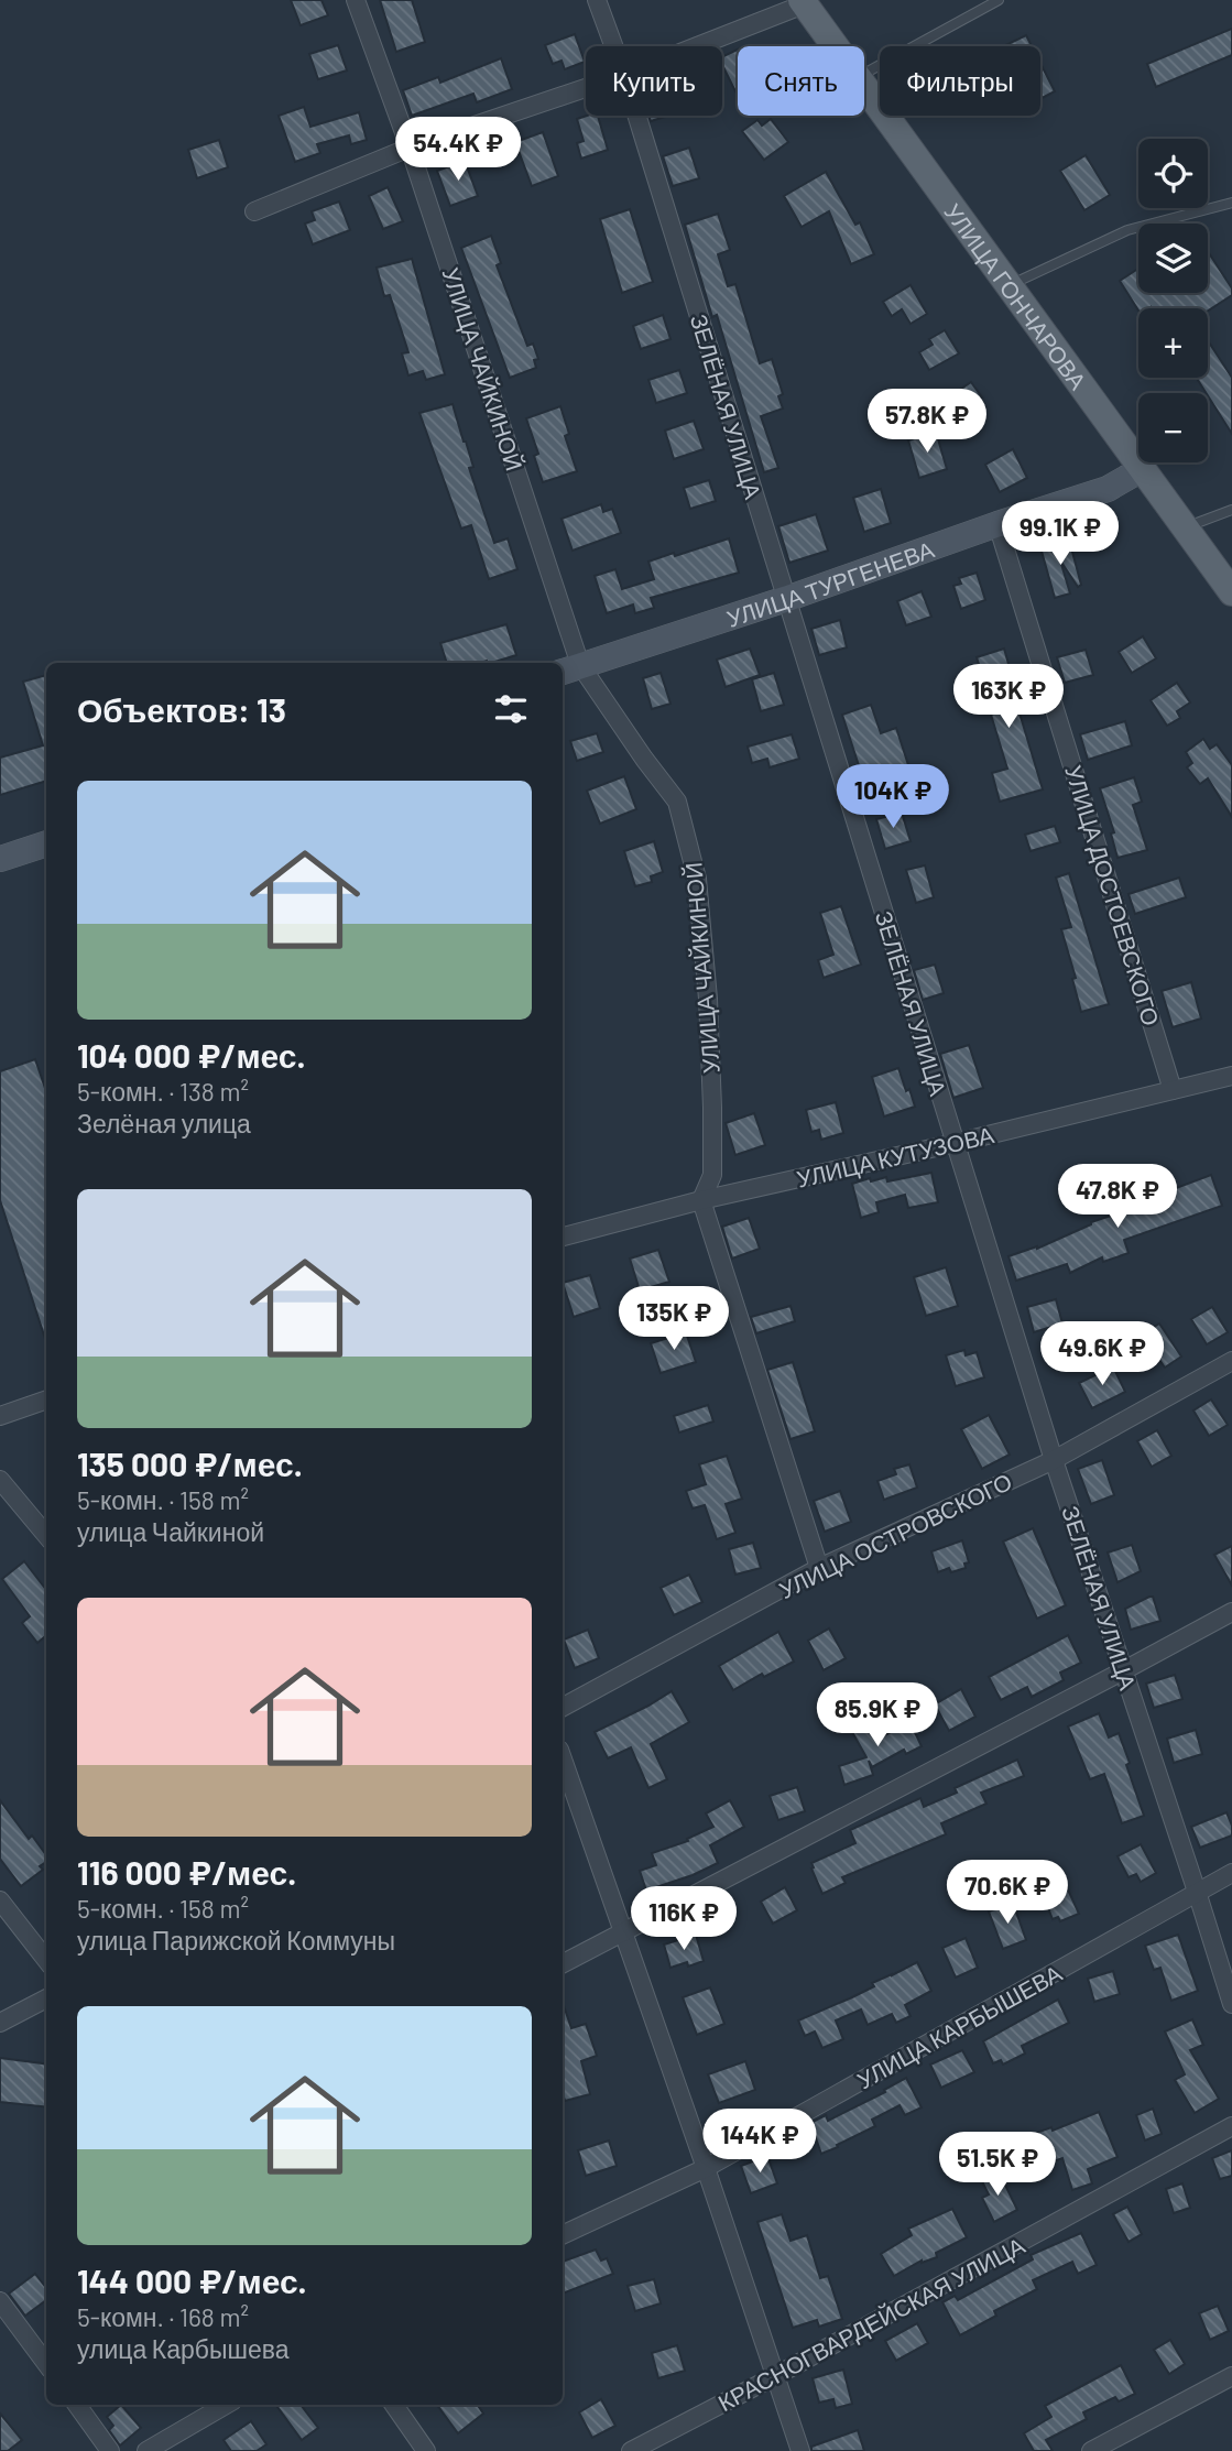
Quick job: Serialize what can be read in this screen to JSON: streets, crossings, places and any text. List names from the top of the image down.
{
  "streets": {
    "main road": ["УЛИЦА ГОНЧАРОВА"],
    "street": [
      "УЛИЦА ЧАЙКИНОЙ",
      "ЗЕЛЁНАЯ УЛИЦА",
      "УЛИЦА ТУРГЕНЕВА",
      "УЛИЦА ДОСТОЕВСКОГО",
      "УЛИЦА КУТУЗОВА",
      "УЛИЦА ОСТРОВСКОГО",
      "УЛИЦА КАРБЫШЕВА",
      "КРАСНОГВАРДЕЙСКАЯ УЛИЦА"
    ]
  },
  "crossings": [
    ["УЛИЦА ГОНЧАРОВА", "УЛИЦА ТУРГЕНЕВА"],
    ["УЛИЦА ЧАЙКИНОЙ", "УЛИЦА ТУРГЕНЕВА"],
    ["УЛИЦА ЧАЙКИНОЙ", "УЛИЦА КУТУЗОВА"],
    ["ЗЕЛЁНАЯ УЛИЦА", "УЛИЦА ТУРГЕНЕВА"],
    ["ЗЕЛЁНАЯ УЛИЦА", "УЛИЦА КУТУЗОВА"],
    ["ЗЕЛЁНАЯ УЛИЦА", "УЛИЦА ОСТРОВСКОГО"],
    ["ЗЕЛЁНАЯ УЛИЦА", "УЛИЦА КАРБЫШЕВА"],
    ["УЛИЦА ТУРГЕНЕВА", "УЛИЦА ДОСТОЕВСКОГО"],
    ["УЛИЦА ДОСТОЕВСКОГО", "УЛИЦА КУТУЗОВА"]
  ],
  "page": {
    "chip": ["Купить", "Снять", "Фильтры"],
    "price": [
      "54.4K ₽",
      "57.8K ₽",
      "99.1K ₽",
      "163K ₽",
      "104K ₽",
      "47.8K ₽",
      "135K ₽",
      "49.6K ₽",
      "85.9K ₽",
      "70.6K ₽",
      "116K ₽",
      "144K ₽",
      "51.5K ₽"
    ],
    "map_buttons": ["+", "−"],
    "heading": "Объектов: 13",
    "list": [
      {
        "name": "104 000 ₽/мес.",
        "note": "5-комн. · 138 m² · Зелёная улица"
      },
      {
        "name": "135 000 ₽/мес.",
        "note": "5-комн. · 158 m² · улица Чайкиной"
      },
      {
        "name": "116 000 ₽/мес.",
        "note": "5-комн. · 158 m² · улица Парижской Коммуны"
      },
      {
        "name": "144 000 ₽/мес.",
        "note": "5-комн. · 168 m² · улица Карбышева"
      }
    ]
  }
}
